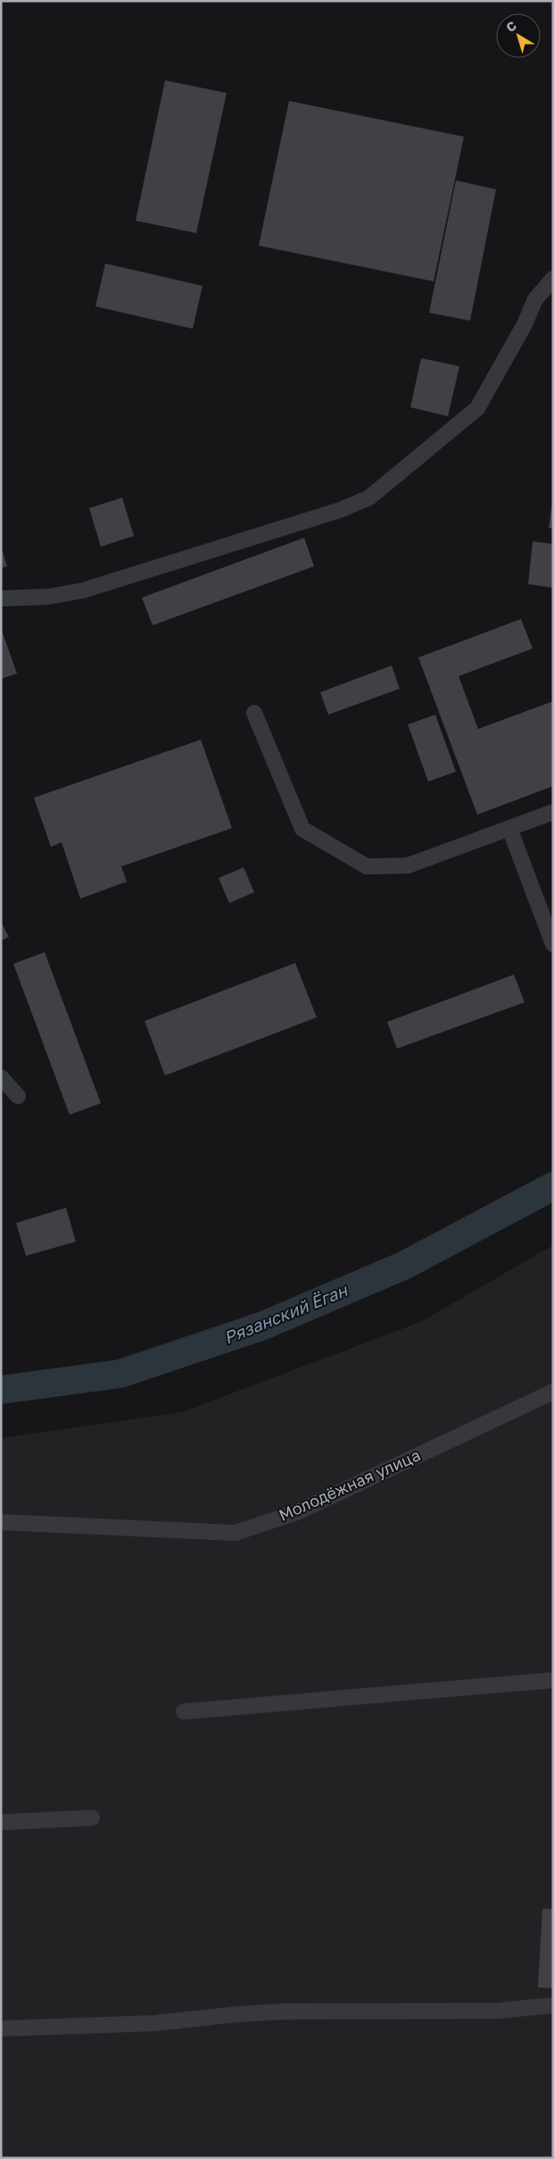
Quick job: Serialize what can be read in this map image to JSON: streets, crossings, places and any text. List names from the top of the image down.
{
  "streets": {
    "street": ["Молодёжная улица"]
  },
  "water": ["Рязанский Ёган"],
  "north": "top left"
}
